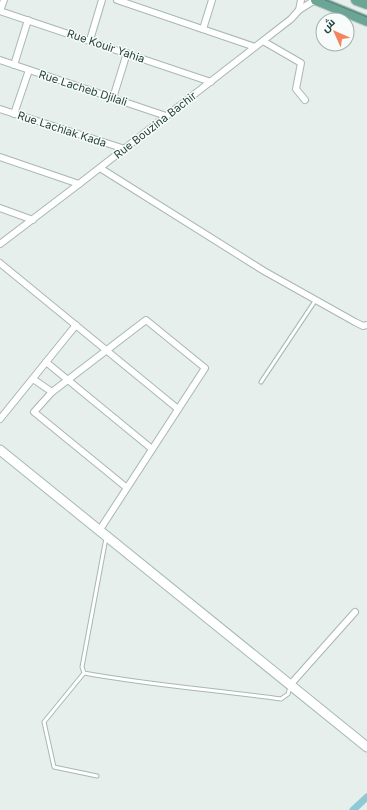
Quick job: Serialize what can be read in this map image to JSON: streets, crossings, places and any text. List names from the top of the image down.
{
  "streets": {
    "street": [
      "Rue Kouir Yahia",
      "Rue Lacheb Djilali",
      "Rue Bouzina Bachir",
      "Rue Lachlak Kada"
    ]
  },
  "crossings": [
    ["Rue Kouir Yahia", "Rue Bouzina Bachir"],
    ["Rue Lacheb Djilali", "Rue Bouzina Bachir"],
    ["Rue Bouzina Bachir", "Rue Lachlak Kada"]
  ],
  "north": "top left"
}
